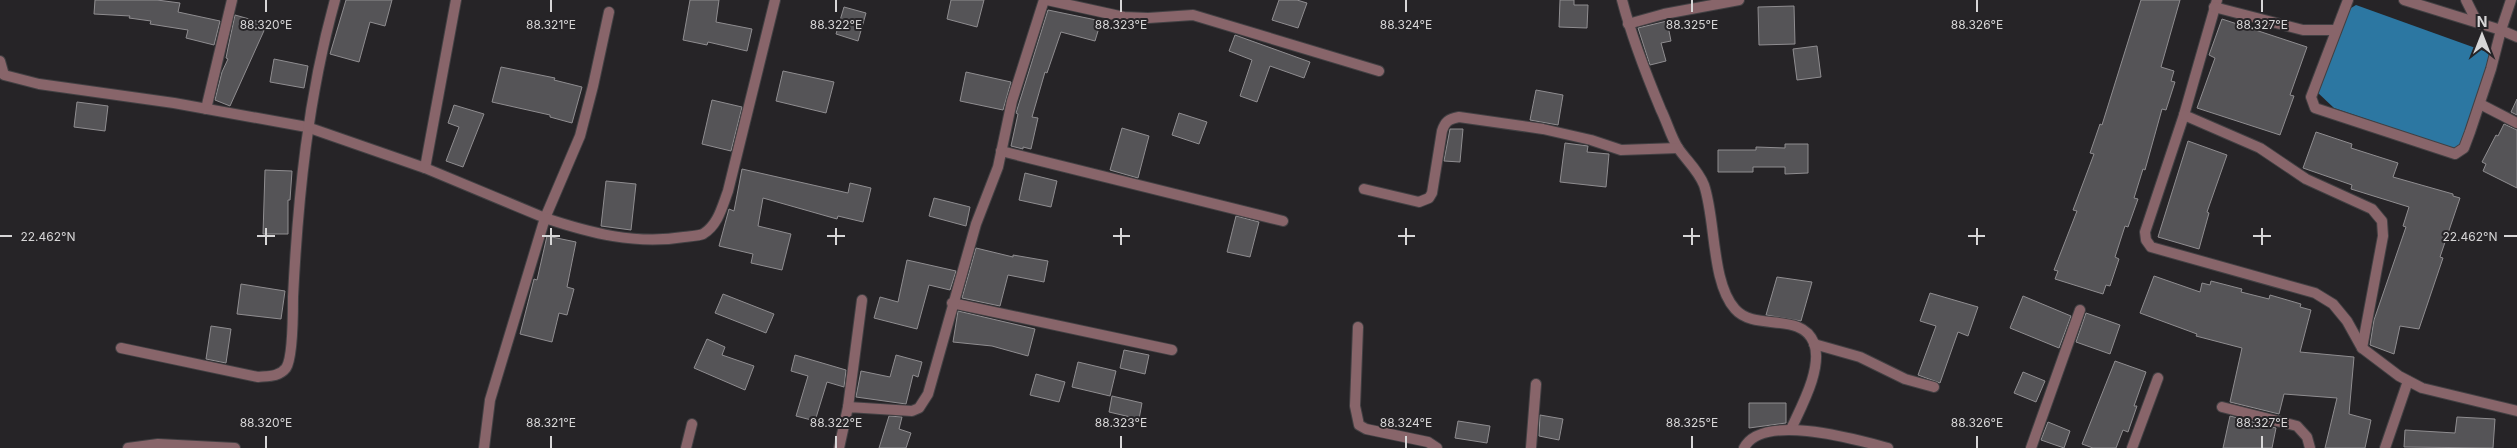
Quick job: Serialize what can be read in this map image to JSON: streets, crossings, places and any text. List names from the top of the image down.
{
  "north": "top",
  "coordinates": [
    "88.320°E",
    "88.321°E",
    "88.322°E",
    "88.323°E",
    "88.324°E",
    "88.325°E",
    "88.326°E",
    "88.327°E",
    "22.462°N"
  ]
}
